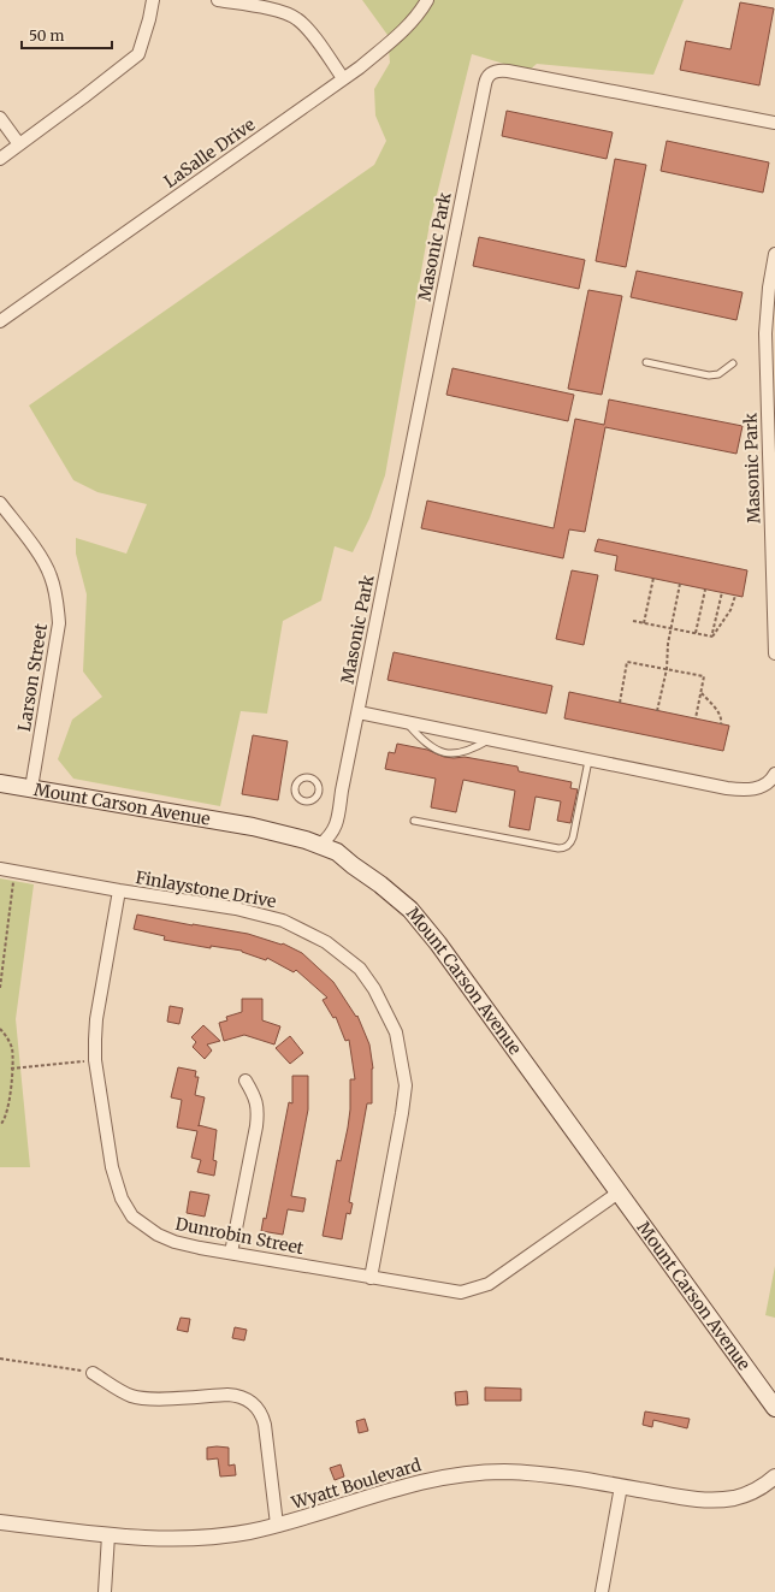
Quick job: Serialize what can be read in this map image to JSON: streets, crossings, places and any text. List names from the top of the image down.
{
  "streets": {
    "main road": ["Mount Carson Avenue"],
    "street": [
      "LaSalle Drive",
      "Masonic Park",
      "Larson Street",
      "Finlaystone Drive",
      "Dunrobin Street",
      "Wyatt Boulevard"
    ]
  },
  "crossings": [
    ["Masonic Park", "Mount Carson Avenue"],
    ["Larson Street", "Mount Carson Avenue"],
    ["Mount Carson Avenue", "Dunrobin Street"],
    ["Finlaystone Drive", "Dunrobin Street"]
  ],
  "scale_bar": "50 m"
}
